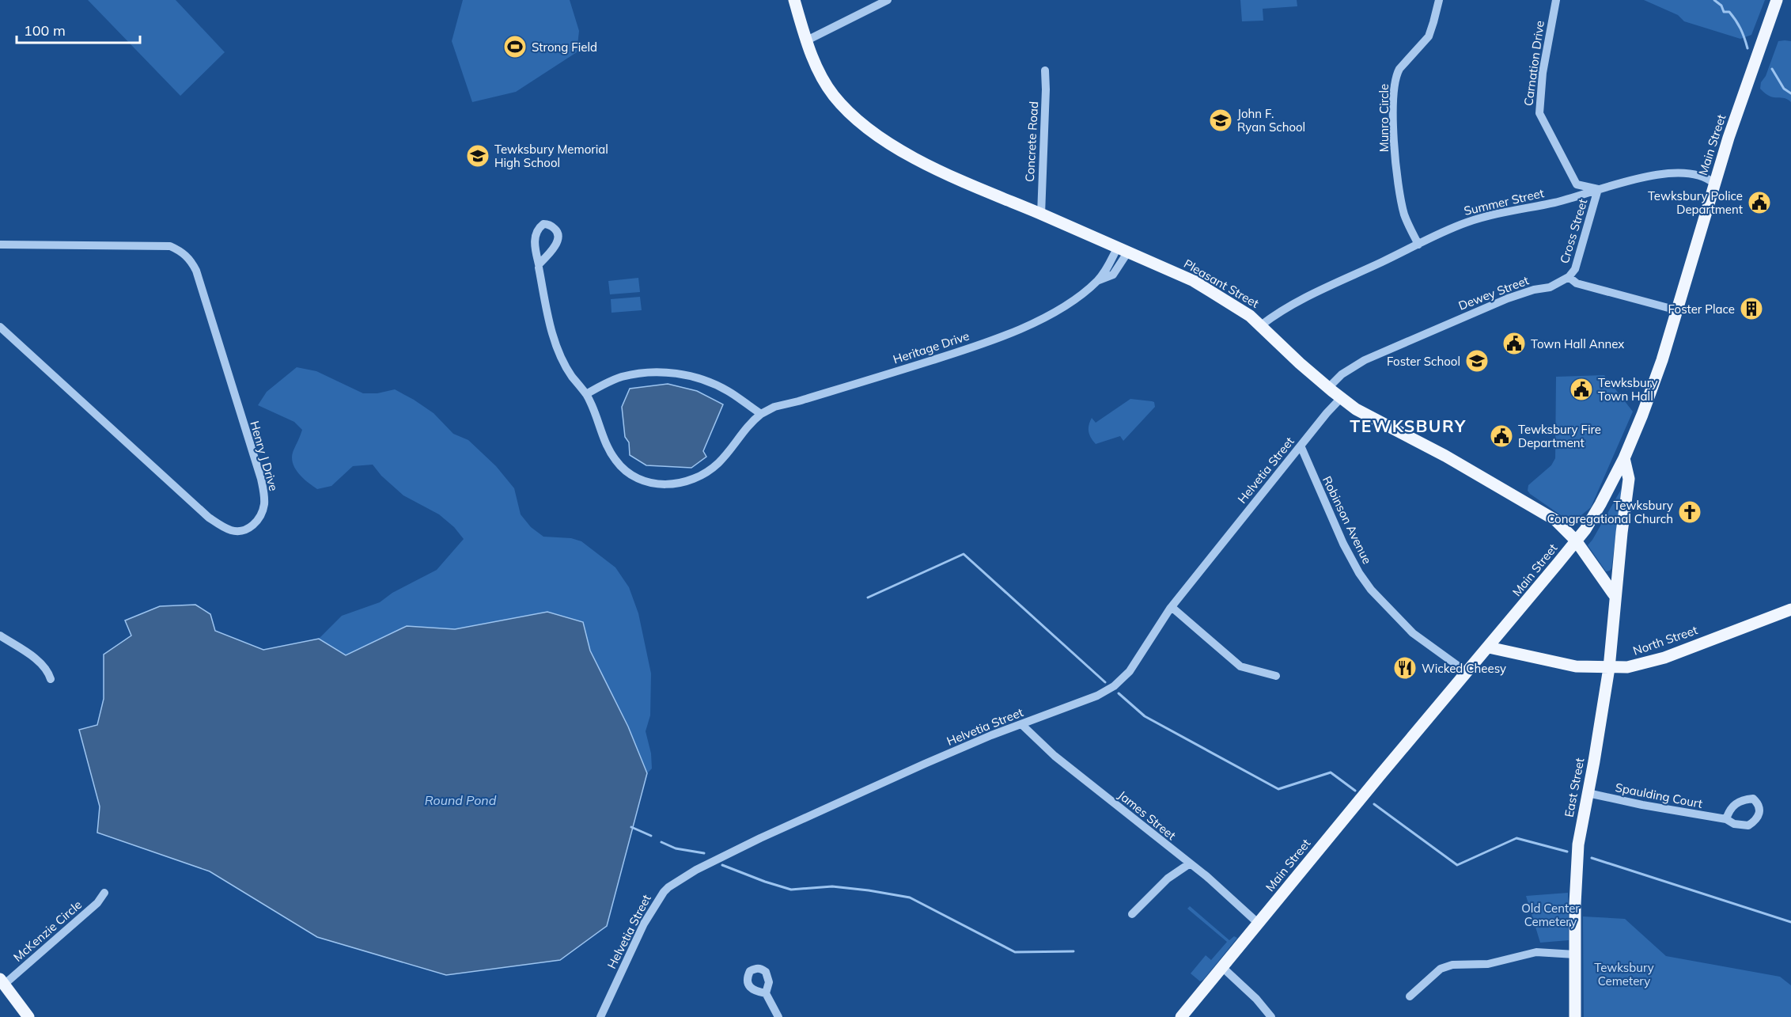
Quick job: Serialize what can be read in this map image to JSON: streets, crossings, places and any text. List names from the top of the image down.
{
  "streets": {
    "main road": [
      "Main Street",
      "Pleasant Street",
      "North Street",
      "East Street"
    ],
    "street": [
      "Carnation Drive",
      "Munro Circle",
      "Concrete Road",
      "Summer Street",
      "Cross Street",
      "Dewey Street",
      "Heritage Drive",
      "Henry J Drive",
      "Helvetia Street",
      "Robinson Avenue",
      "Spaulding Court",
      "James Street",
      "McKenzie Circle"
    ]
  },
  "crossings": [
    ["Carnation Drive", "Summer Street"],
    ["Carnation Drive", "Cross Street"],
    ["Munro Circle", "Summer Street"],
    ["Concrete Road", "Pleasant Street"],
    ["Main Street", "Summer Street"],
    ["Main Street", "Pleasant Street"],
    ["Main Street", "Robinson Avenue"],
    ["Main Street", "North Street"],
    ["Main Street", "East Street"],
    ["Main Street", "James Street"],
    ["Summer Street", "Cross Street"],
    ["Summer Street", "Pleasant Street"],
    ["Cross Street", "Dewey Street"],
    ["Pleasant Street", "Dewey Street"],
    ["Pleasant Street", "Heritage Drive"],
    ["Pleasant Street", "Helvetia Street"],
    ["Pleasant Street", "East Street"],
    ["Helvetia Street", "Robinson Avenue"],
    ["Helvetia Street", "James Street"],
    ["North Street", "East Street"],
    ["East Street", "Spaulding Court"]
  ],
  "districts": ["TEWKSBURY"],
  "water": ["Round Pond"],
  "parks": ["Old Center Cemetery", "Tewksbury Cemetery"],
  "places": {
    "sports": ["Strong Field"],
    "school or university": ["John F. Ryan School", "Tewksbury Memorial High School", "Foster School"],
    "public building": [
      "Tewksbury Police Department",
      "Town Hall Annex",
      "Tewksbury Town Hall",
      "Tewksbury Fire Department"
    ],
    "building": ["Foster Place"],
    "church": ["Tewksbury Congregational Church"],
    "restaurant": ["Wicked Cheesy"]
  },
  "scale_bar": "100 m"
}
